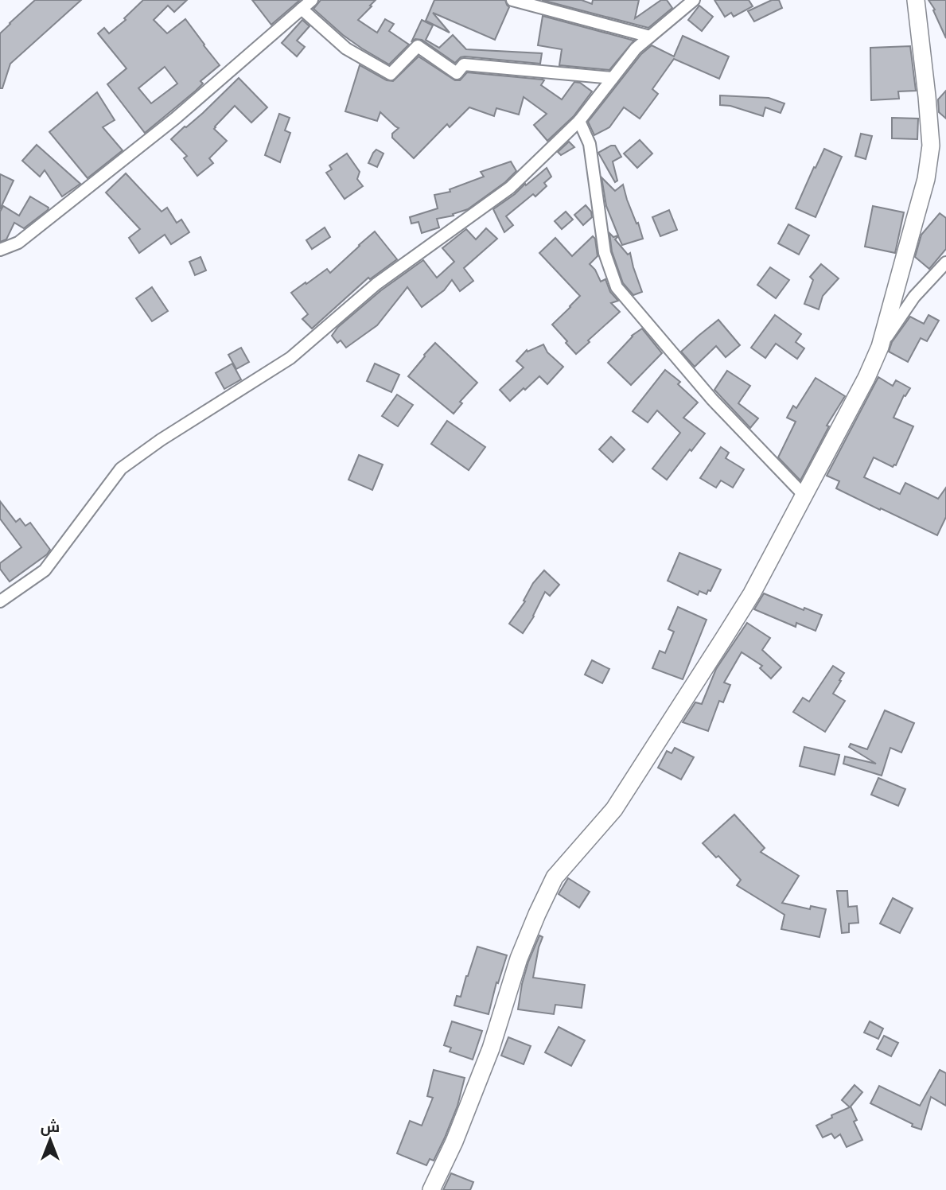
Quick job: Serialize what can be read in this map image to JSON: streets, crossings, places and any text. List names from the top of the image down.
{
  "north": "top"
}
